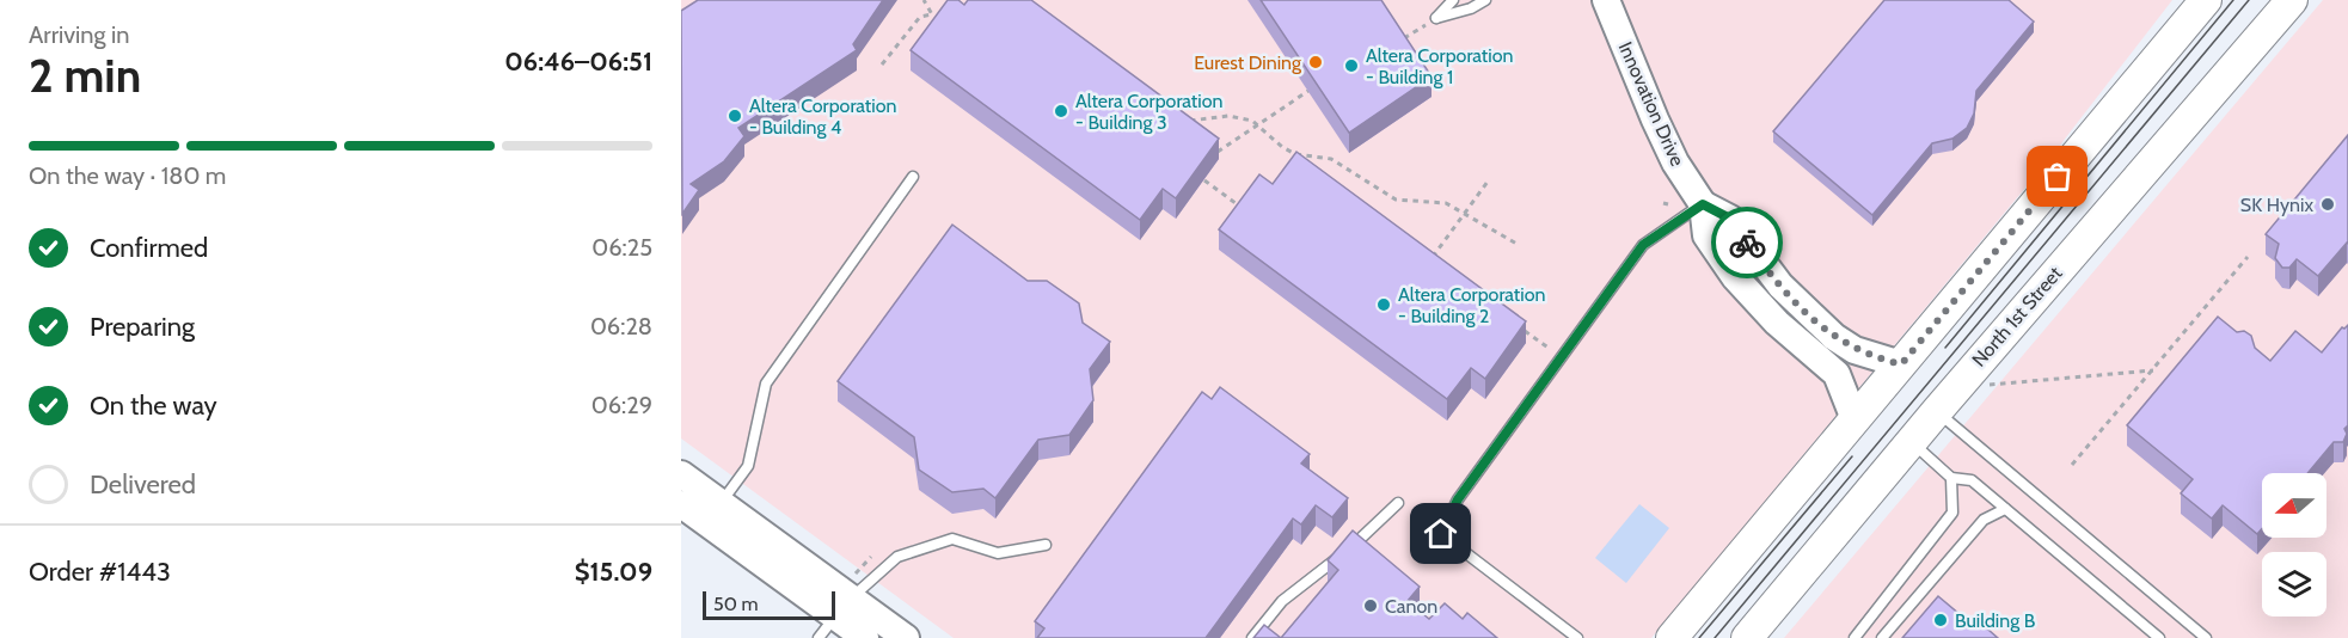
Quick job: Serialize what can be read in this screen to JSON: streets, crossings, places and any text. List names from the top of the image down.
{
  "streets": {
    "main road": ["North 1st Street"],
    "street": ["Innovation Drive"]
  },
  "places": [
    "Eurest Dining",
    "Altera Corporation - Building 1",
    "Altera Corporation - Building 3",
    "Altera Corporation - Building 4",
    "SK Hynix",
    "Altera Corporation - Building 2",
    "Canon",
    "Building B"
  ],
  "scale_bar": "50 m",
  "north": "left",
  "page": {
    "heading": ["2 min", "Arriving in", "06:46–06:51"],
    "panel": ["Order #1443", "$15.09"],
    "bar": "On the way · 180 m",
    "list": [
      ["Confirmed", "06:25"],
      ["Preparing", "06:28"],
      ["On the way", "06:29"],
      "Delivered"
    ],
    "scale": "50 m"
  }
}
